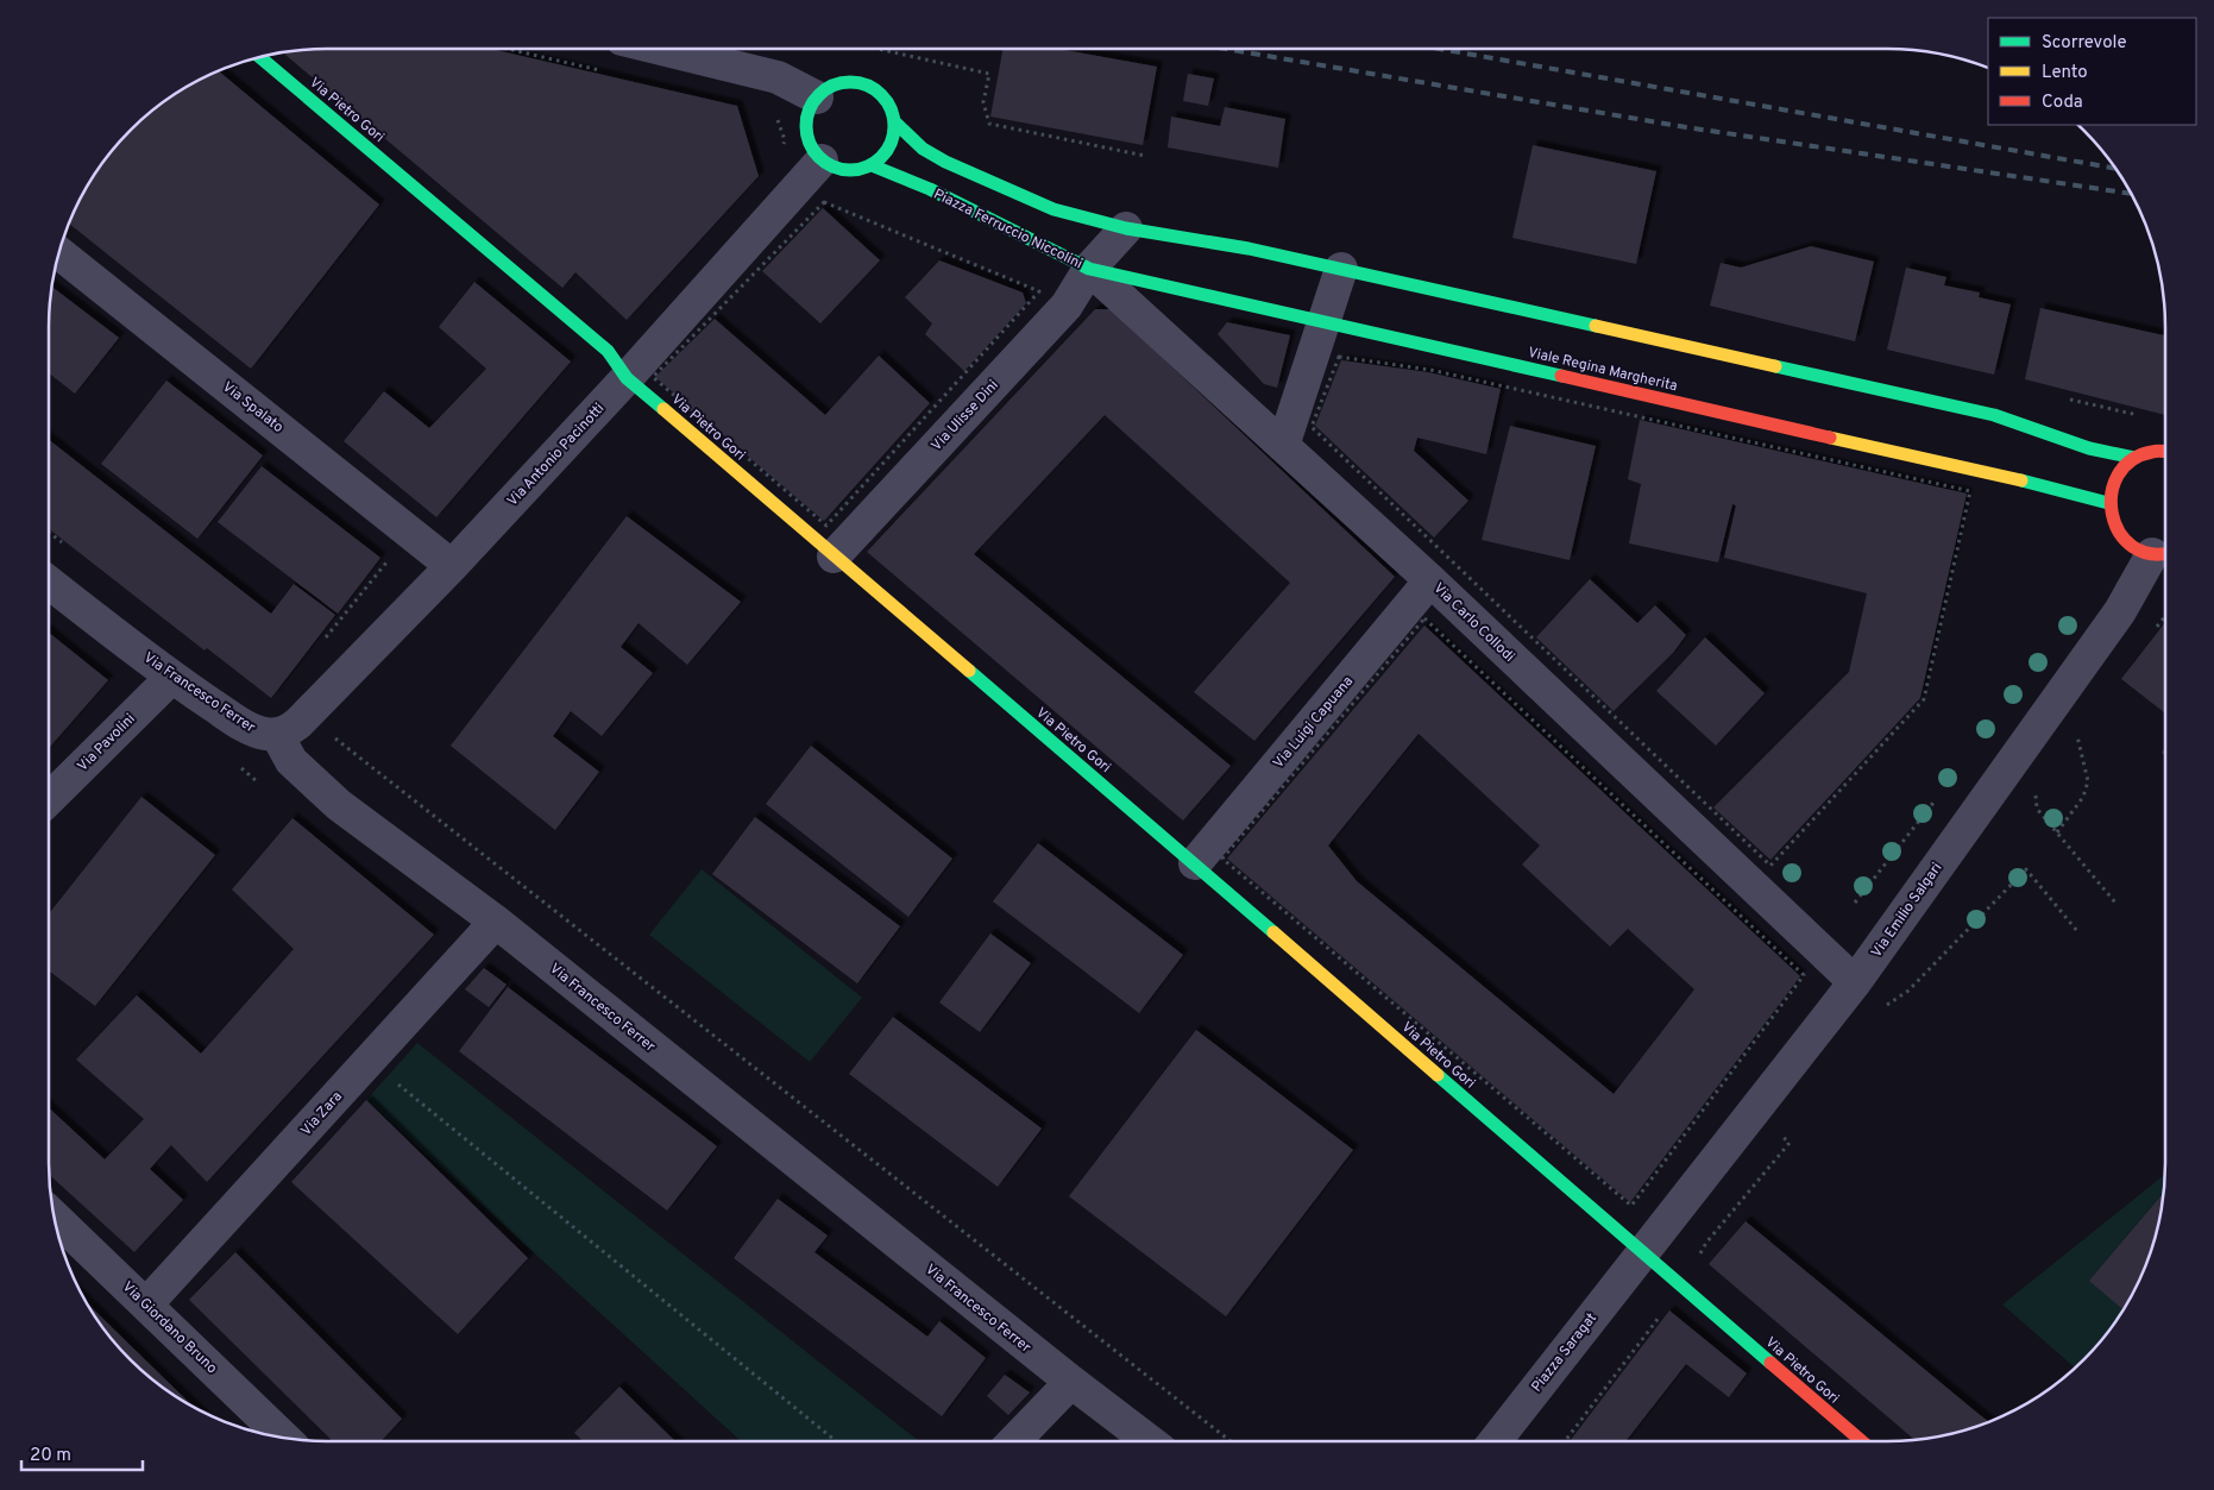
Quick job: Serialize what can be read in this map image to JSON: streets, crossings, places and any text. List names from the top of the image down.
{
  "streets": {
    "street": [
      "Via Pietro Gori",
      "Piazza Ferruccio Niccolini",
      "Viale Regina Margherita",
      "Via Spalato",
      "Via Ulisse Dini",
      "Via Antonio Pacinotti",
      "Via Carlo Collodi",
      "Via Francesco Ferrer",
      "Via Luigi Capuana",
      "Via Pavolini",
      "Via Emilio Salgari",
      "Via Zara",
      "Via Giordano Bruno",
      "Piazza Saragat"
    ]
  },
  "crossings": [
    ["Via Pietro Gori", "Via Ulisse Dini"],
    ["Via Pietro Gori", "Via Antonio Pacinotti"],
    ["Via Pietro Gori", "Via Luigi Capuana"],
    ["Via Pietro Gori", "Via Emilio Salgari"],
    ["Via Pietro Gori", "Piazza Saragat"],
    ["Piazza Ferruccio Niccolini", "Viale Regina Margherita"],
    ["Piazza Ferruccio Niccolini", "Via Ulisse Dini"],
    ["Piazza Ferruccio Niccolini", "Via Antonio Pacinotti"],
    ["Piazza Ferruccio Niccolini", "Via Carlo Collodi"],
    ["Viale Regina Margherita", "Via Ulisse Dini"],
    ["Viale Regina Margherita", "Via Carlo Collodi"],
    ["Via Spalato", "Via Antonio Pacinotti"],
    ["Via Ulisse Dini", "Via Carlo Collodi"],
    ["Via Antonio Pacinotti", "Via Francesco Ferrer"],
    ["Via Carlo Collodi", "Via Luigi Capuana"],
    ["Via Carlo Collodi", "Via Emilio Salgari"],
    ["Via Francesco Ferrer", "Via Pavolini"],
    ["Via Francesco Ferrer", "Via Zara"],
    ["Via Emilio Salgari", "Piazza Saragat"],
    ["Via Zara", "Via Giordano Bruno"]
  ],
  "legend": ["Scorrevole", "Lento", "Coda"],
  "scale_bar": "20 m"
}
